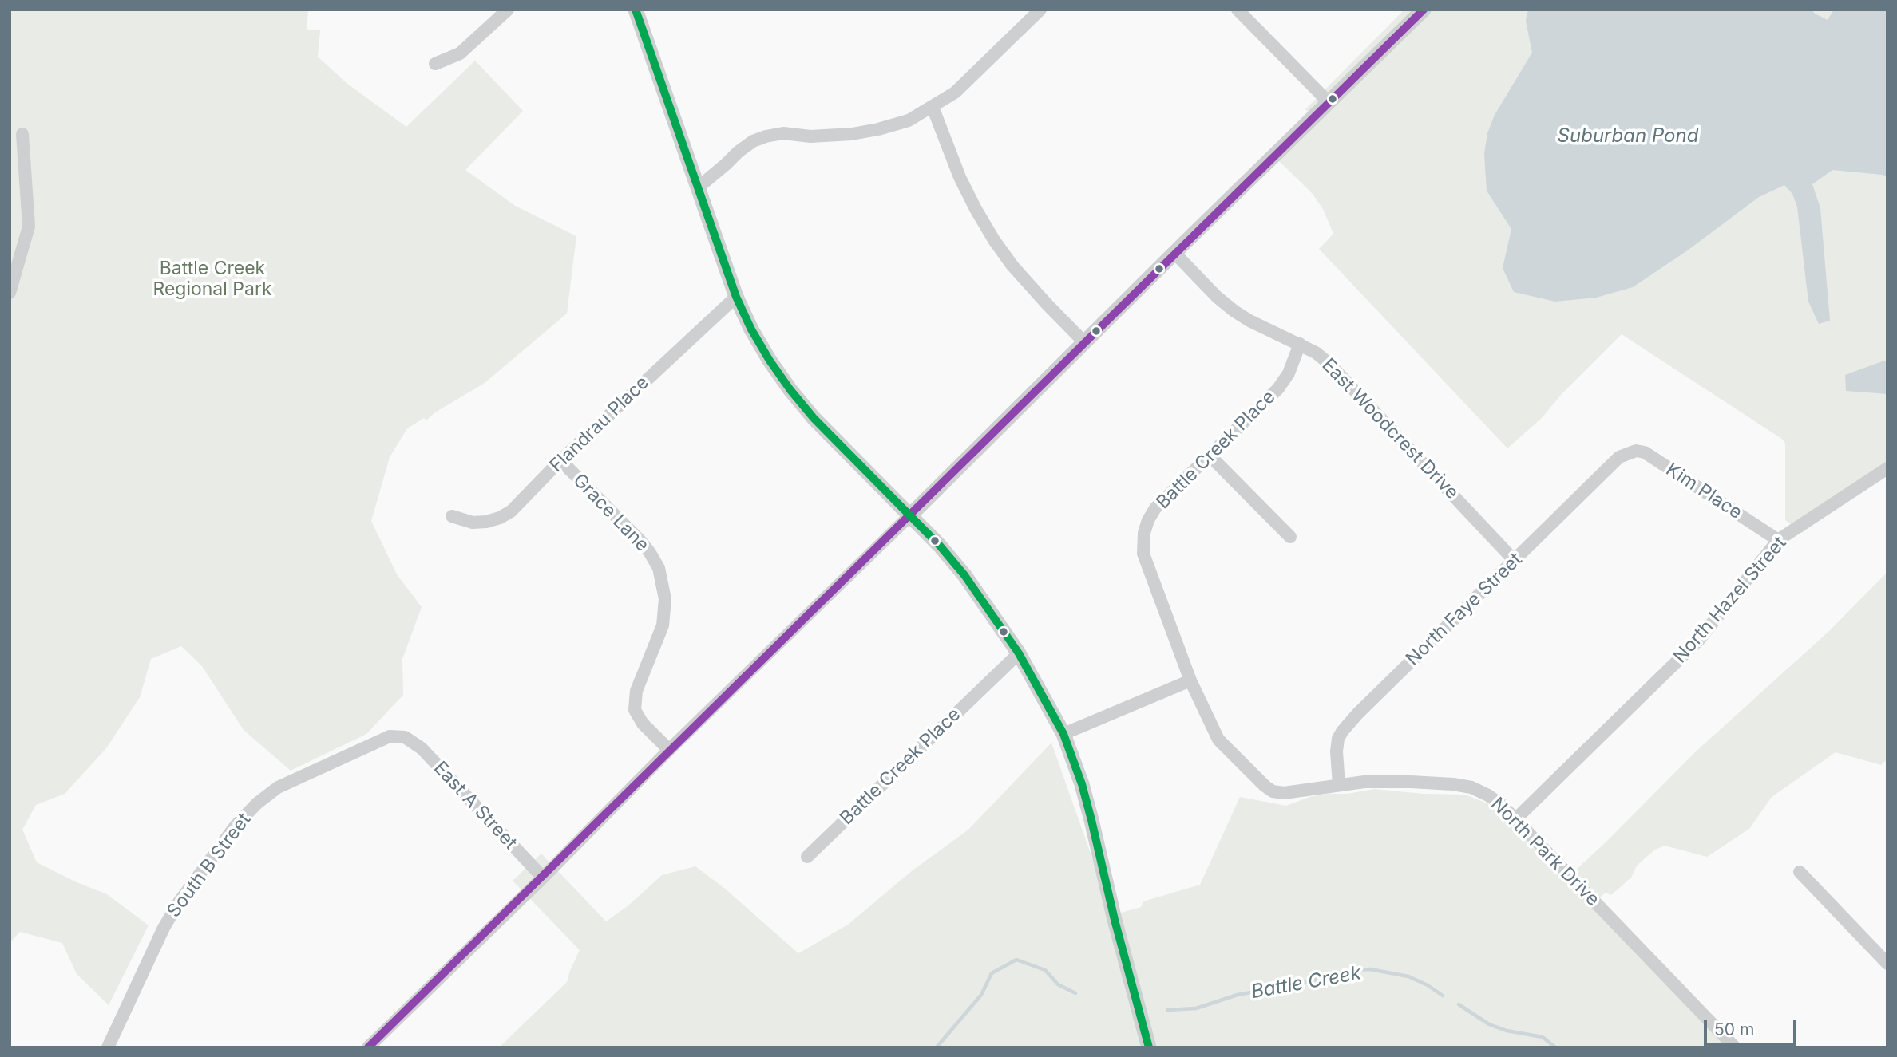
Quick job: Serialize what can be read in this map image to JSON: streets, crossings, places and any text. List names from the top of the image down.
{
  "streets": {
    "street": [
      "Flandrau Place",
      "East Woodcrest Drive",
      "Battle Creek Place",
      "Kim Place",
      "Grace Lane",
      "North Hazel Street",
      "North Faye Street",
      "East A Street",
      "North Park Drive",
      "South B Street"
    ]
  },
  "crossings": [
    ["Flandrau Place", "Grace Lane"],
    ["East Woodcrest Drive", "Battle Creek Place"],
    ["East Woodcrest Drive", "North Faye Street"],
    ["Battle Creek Place", "North Park Drive"],
    ["Kim Place", "North Hazel Street"],
    ["Kim Place", "North Faye Street"],
    ["North Hazel Street", "North Park Drive"],
    ["North Faye Street", "North Park Drive"],
    ["East A Street", "South B Street"]
  ],
  "water": ["Suburban Pond", "Battle Creek"],
  "parks": ["Battle Creek Regional Park"],
  "scale_bar": "50 m"
}
